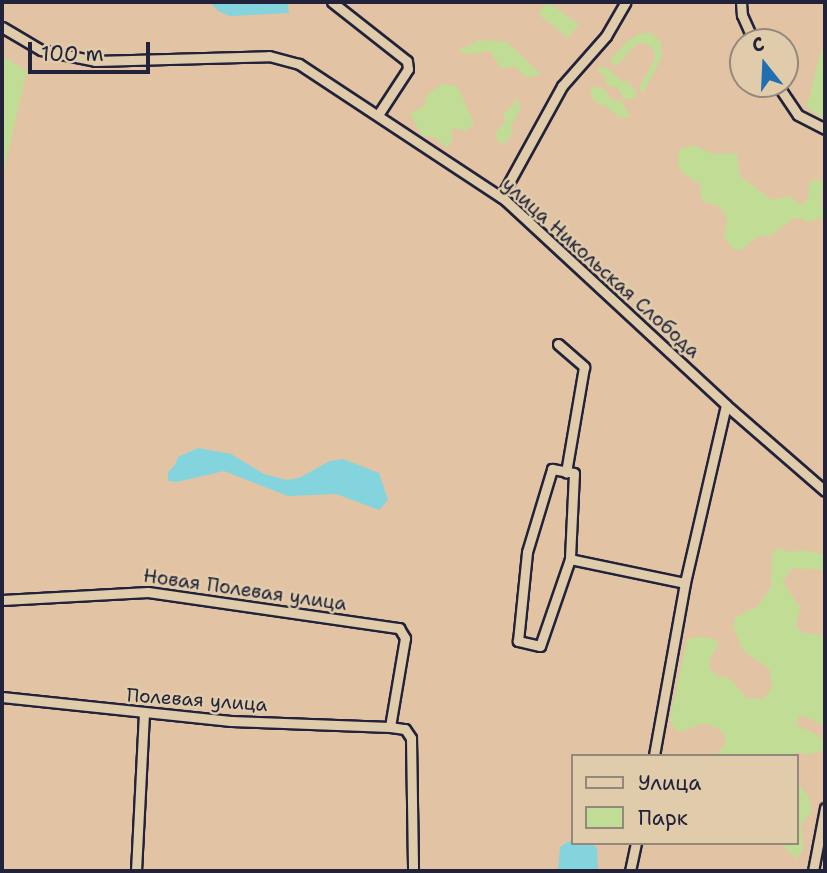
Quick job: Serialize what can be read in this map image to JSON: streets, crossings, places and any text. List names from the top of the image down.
{
  "streets": {
    "street": ["улица Никольская Слобода", "Новая Полевая улица", "Полевая улица"]
  },
  "crossings": [
    ["Новая Полевая улица", "Полевая улица"]
  ],
  "legend": ["Улица", "Парк"],
  "scale_bar": "100 m",
  "north": "top"
}
